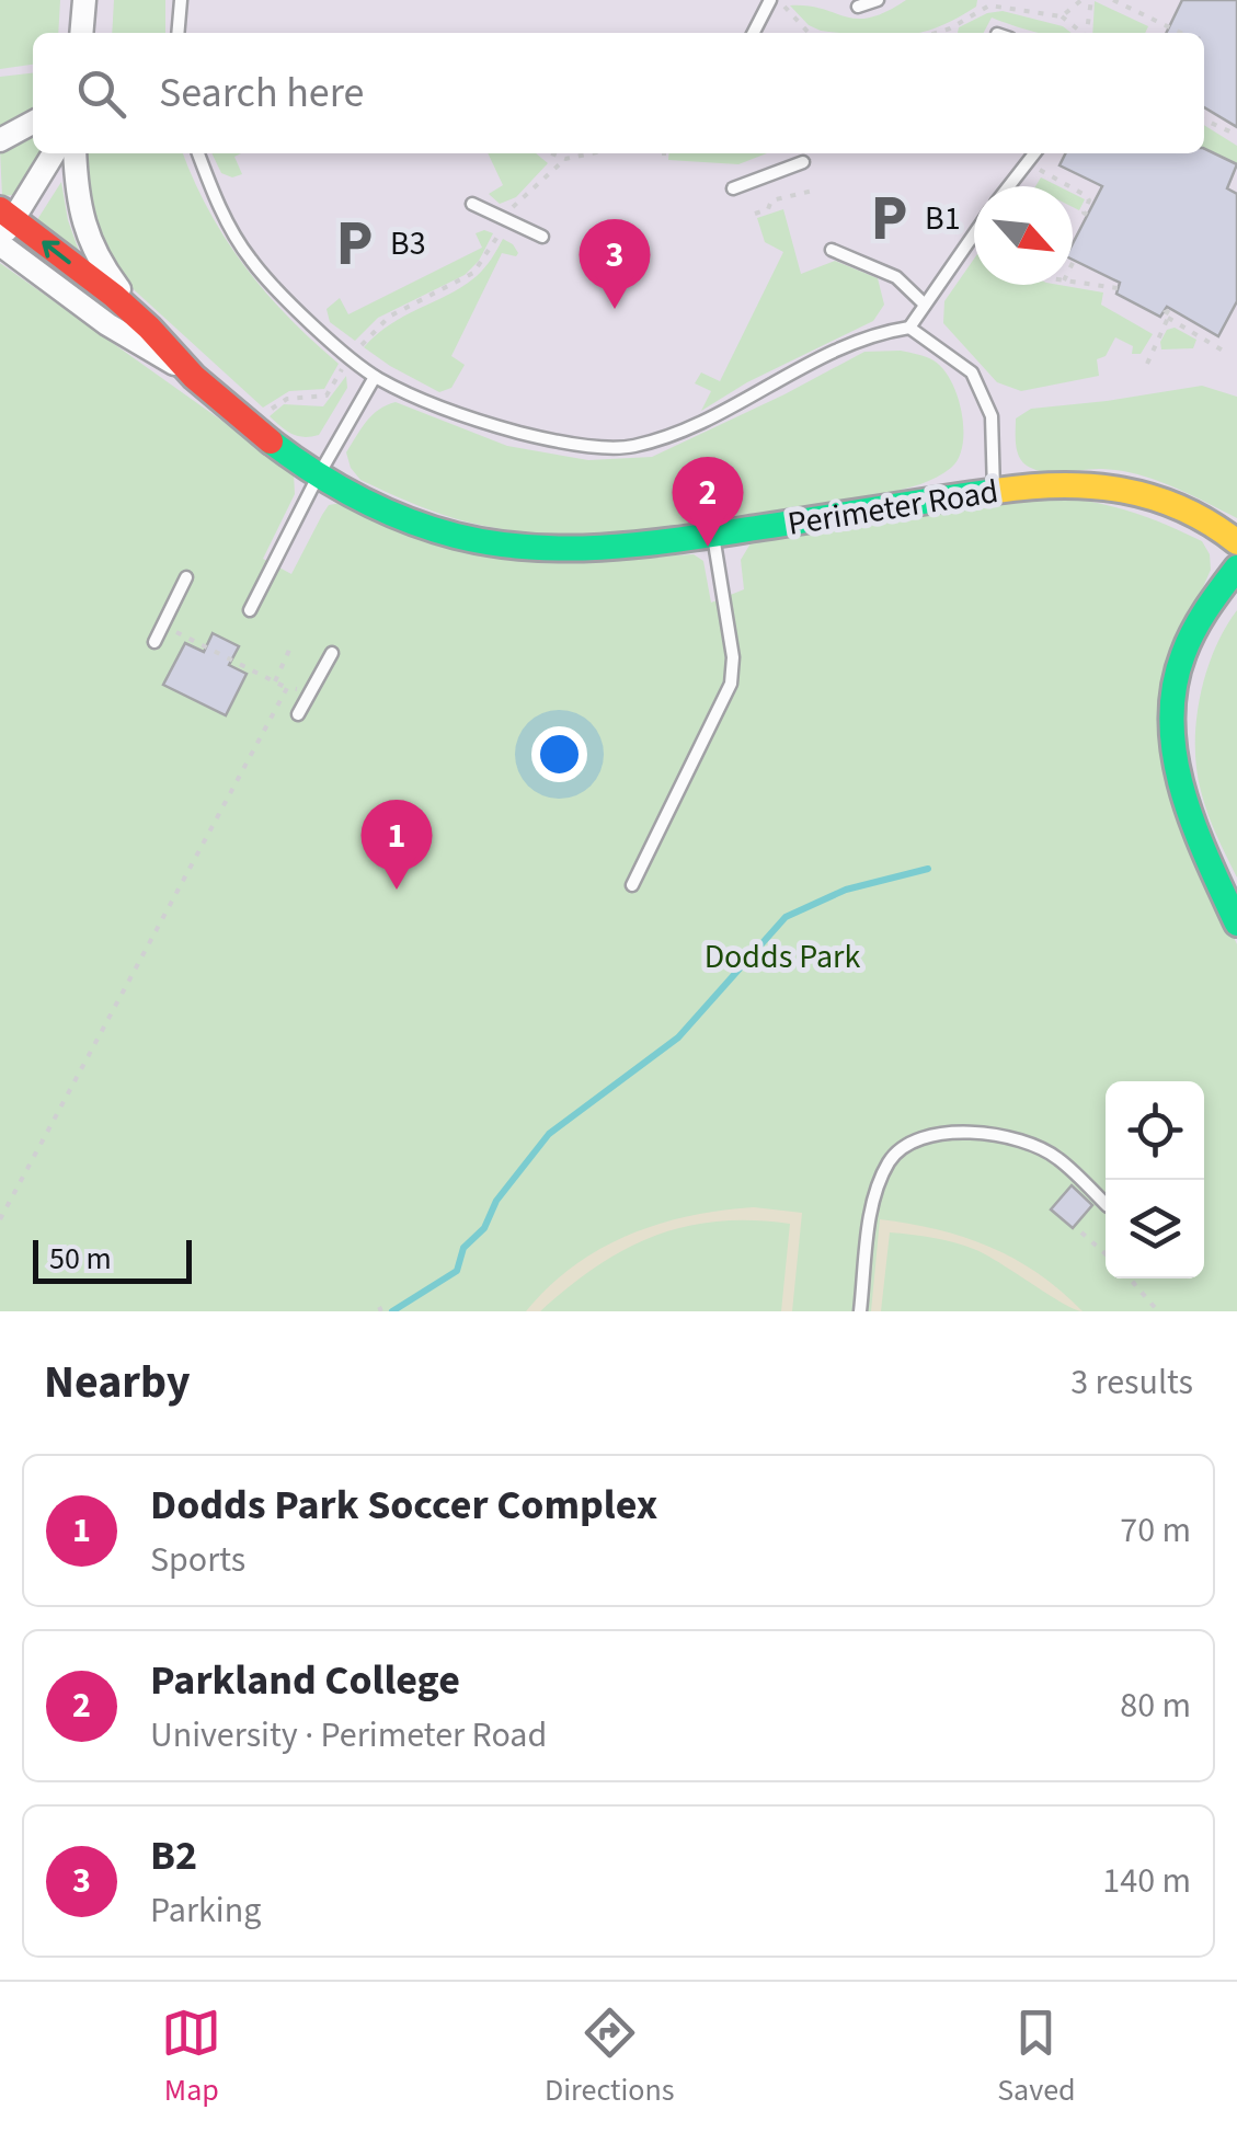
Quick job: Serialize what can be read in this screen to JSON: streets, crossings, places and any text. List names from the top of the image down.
{
  "streets": {
    "street": ["Perimeter Road"]
  },
  "parks": ["Dodds Park"],
  "places": {
    "parking": ["B1", "B3"]
  },
  "scale_bar": "50 m",
  "north": "bottom right",
  "page": {
    "search": "Search here",
    "pins": ["3", "2", "1"],
    "scale": "50 m",
    "heading": ["Nearby", "3 results"],
    "list": [
      {
        "mark": "1",
        "name": "Dodds Park Soccer Complex",
        "note": "Sports",
        "value": "70 m"
      },
      {
        "mark": "2",
        "name": "Parkland College",
        "note": "University · Perimeter Road",
        "value": "80 m"
      },
      {
        "mark": "3",
        "name": "B2",
        "note": "Parking",
        "value": "140 m"
      }
    ],
    "nav": ["Map", "Directions", "Saved"]
  }
}
